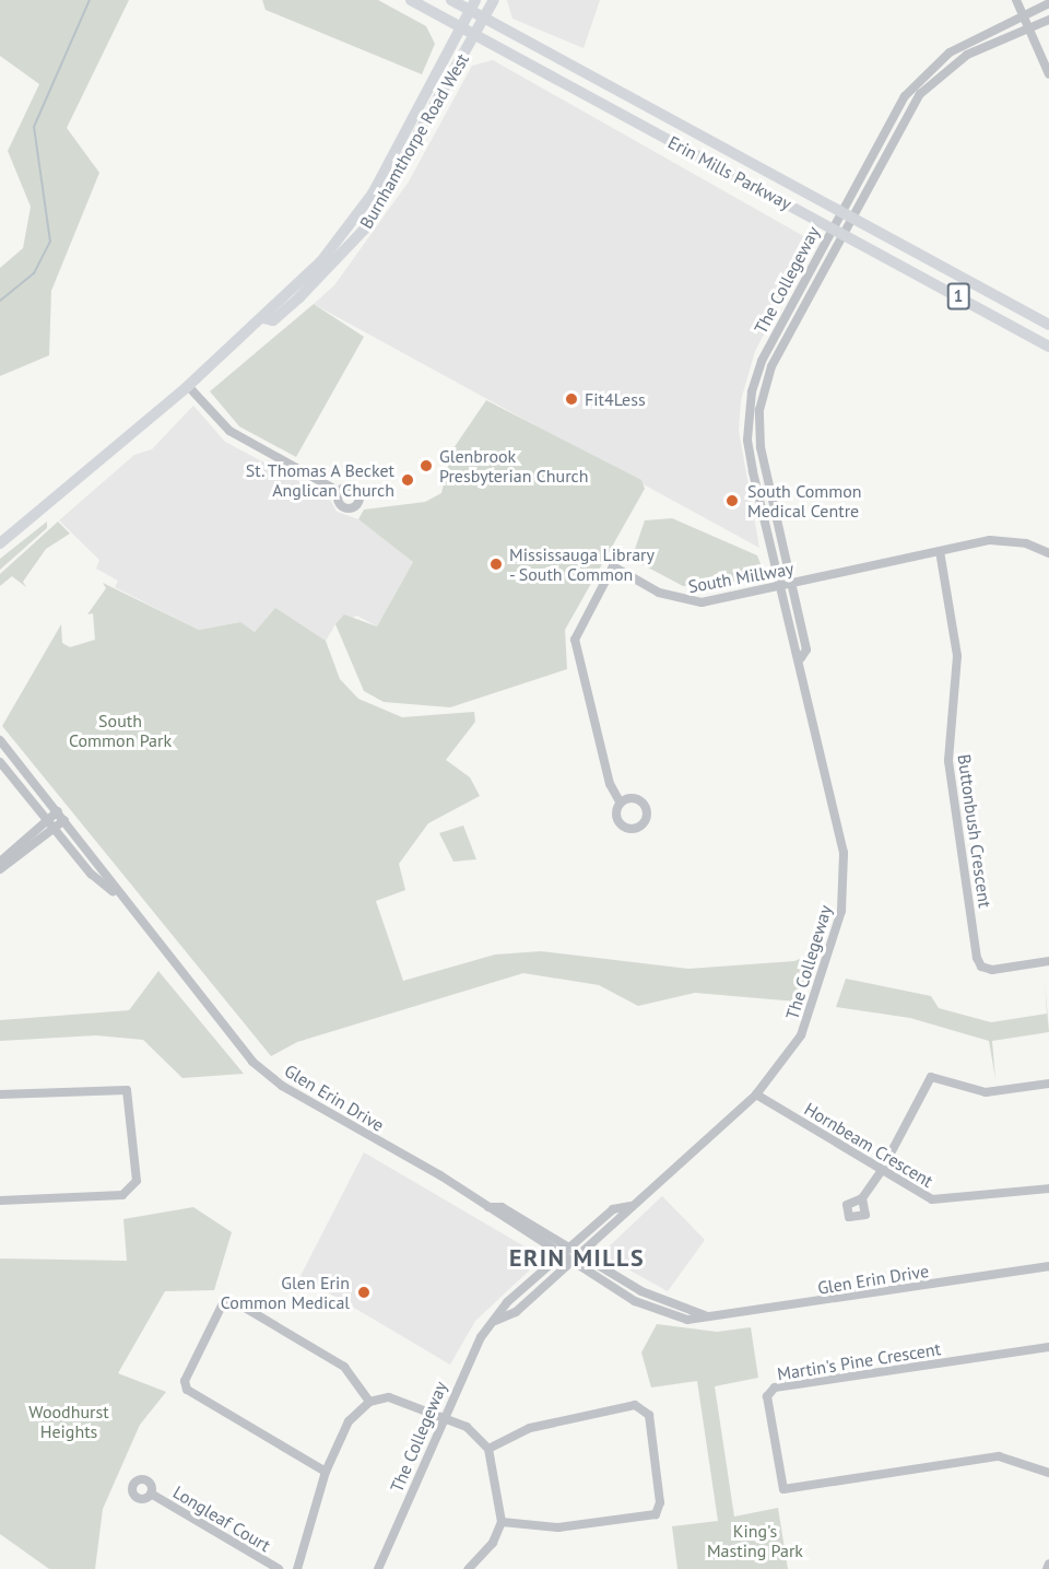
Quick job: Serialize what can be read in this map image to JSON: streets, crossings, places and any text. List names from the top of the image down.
{
  "streets": {
    "main road": ["Burnhamthorpe Road West", "Erin Mills Parkway", "1"],
    "street": [
      "The Collegeway",
      "South Millway",
      "Buttonbush Crescent",
      "Glen Erin Drive",
      "Hornbeam Crescent",
      "Martin's Pine Crescent",
      "Longleaf Court"
    ]
  },
  "crossings": [
    ["Burnhamthorpe Road West", "Erin Mills Parkway"],
    ["Erin Mills Parkway", "The Collegeway"],
    ["The Collegeway", "South Millway"],
    ["The Collegeway", "Glen Erin Drive"],
    ["The Collegeway", "Hornbeam Crescent"],
    ["South Millway", "Buttonbush Crescent"]
  ],
  "districts": ["ERIN MILLS"],
  "parks": ["South Common Park", "Woodhurst Heights", "King's Masting Park"],
  "places": [
    "Fit4Less",
    "Glenbrook Presbyterian Church",
    "St. Thomas A Becket Anglican Church",
    "South Common Medical Centre",
    "Mississauga Library - South Common",
    "Glen Erin Common Medical"
  ]
}
